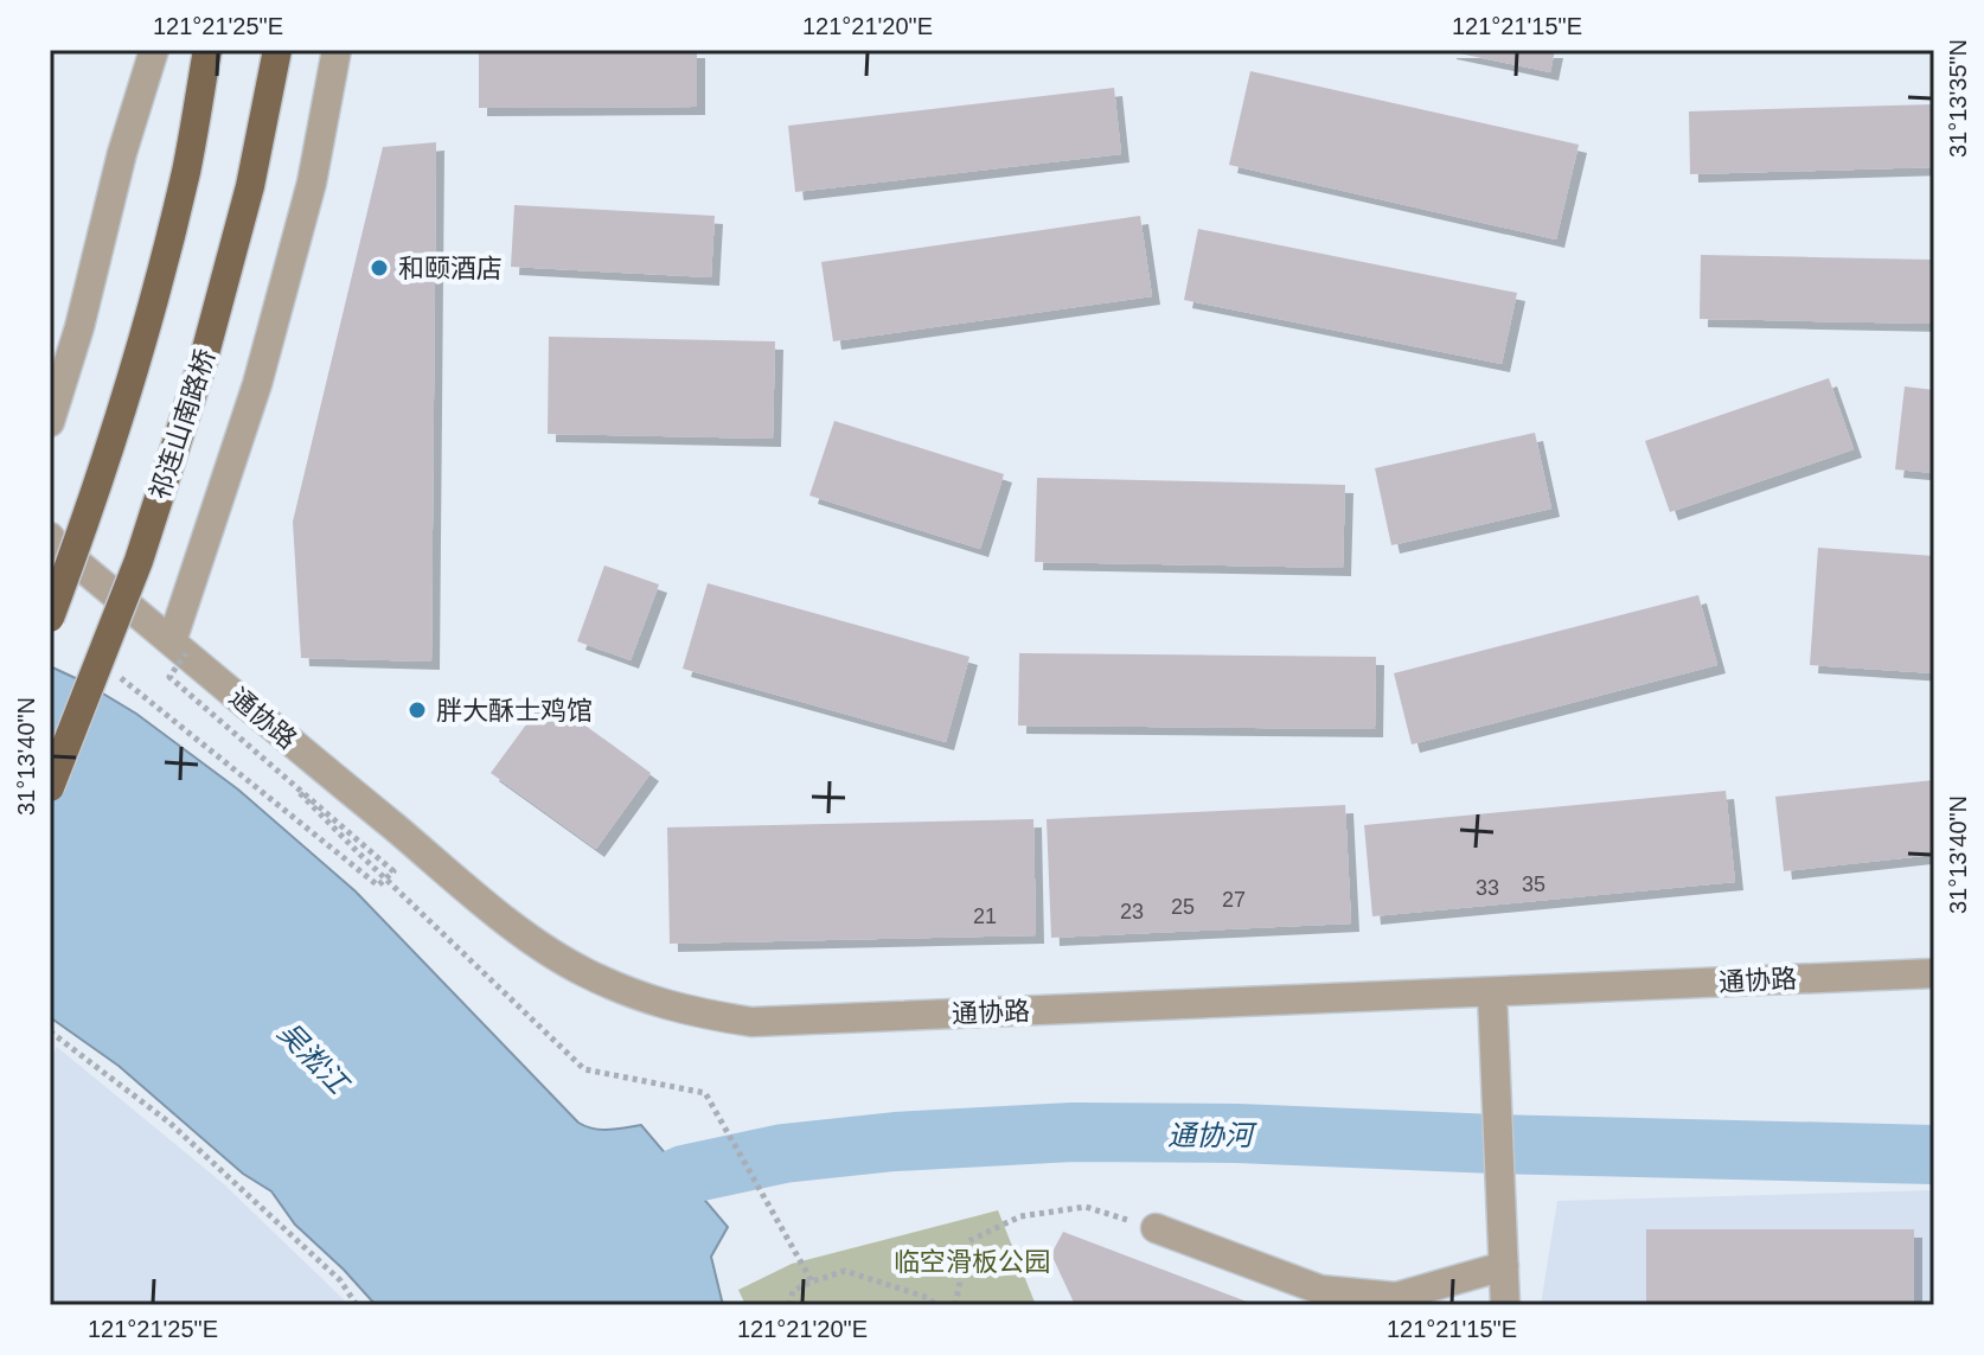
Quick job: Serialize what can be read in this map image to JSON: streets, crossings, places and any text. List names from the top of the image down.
{
  "streets": {
    "main road": ["祁连山南路桥"],
    "street": ["通协路"]
  },
  "water": ["吴淞江", "通协河"],
  "parks": ["临空滑板公园"],
  "places": ["和颐酒店", "胖大酥士鸡馆"],
  "house_numbers": [
    "35",
    "33",
    "27",
    "25",
    "23",
    "21"
  ],
  "coordinates": [
    "121°21'25\"E",
    "121°21'20\"E",
    "121°21'15\"E",
    "31°13'35\"N",
    "31°13'40\"N"
  ]
}
